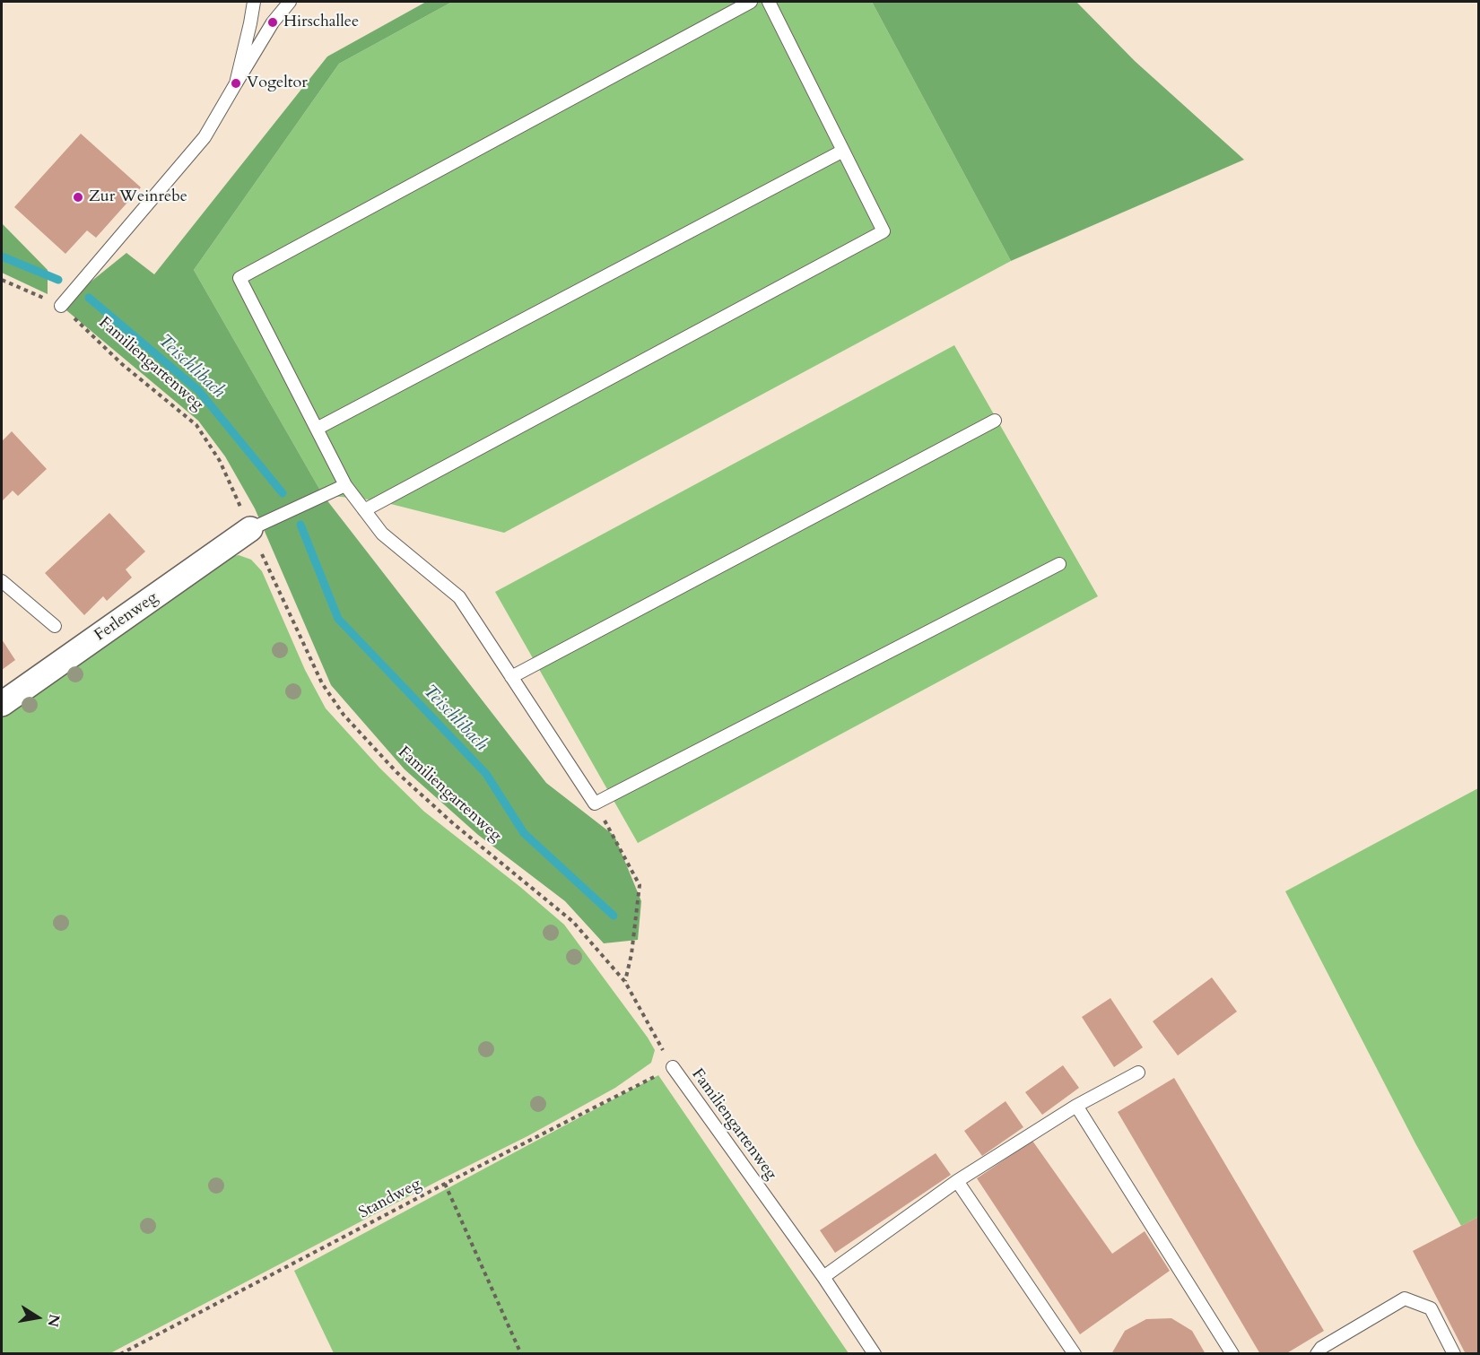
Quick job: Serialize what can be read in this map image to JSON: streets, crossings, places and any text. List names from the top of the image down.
{
  "streets": {
    "street": ["Ferlenweg"],
    "lane": ["Familiengartenweg"],
    "path": ["Standweg"]
  },
  "crossings": [
    ["Familiengartenweg", "Ferlenweg"],
    ["Familiengartenweg", "Standweg"]
  ],
  "water": ["Teischlibach"],
  "places": ["Hirschallee", "Vogeltor", "Zur Weinrebe"],
  "north": "right"
}
